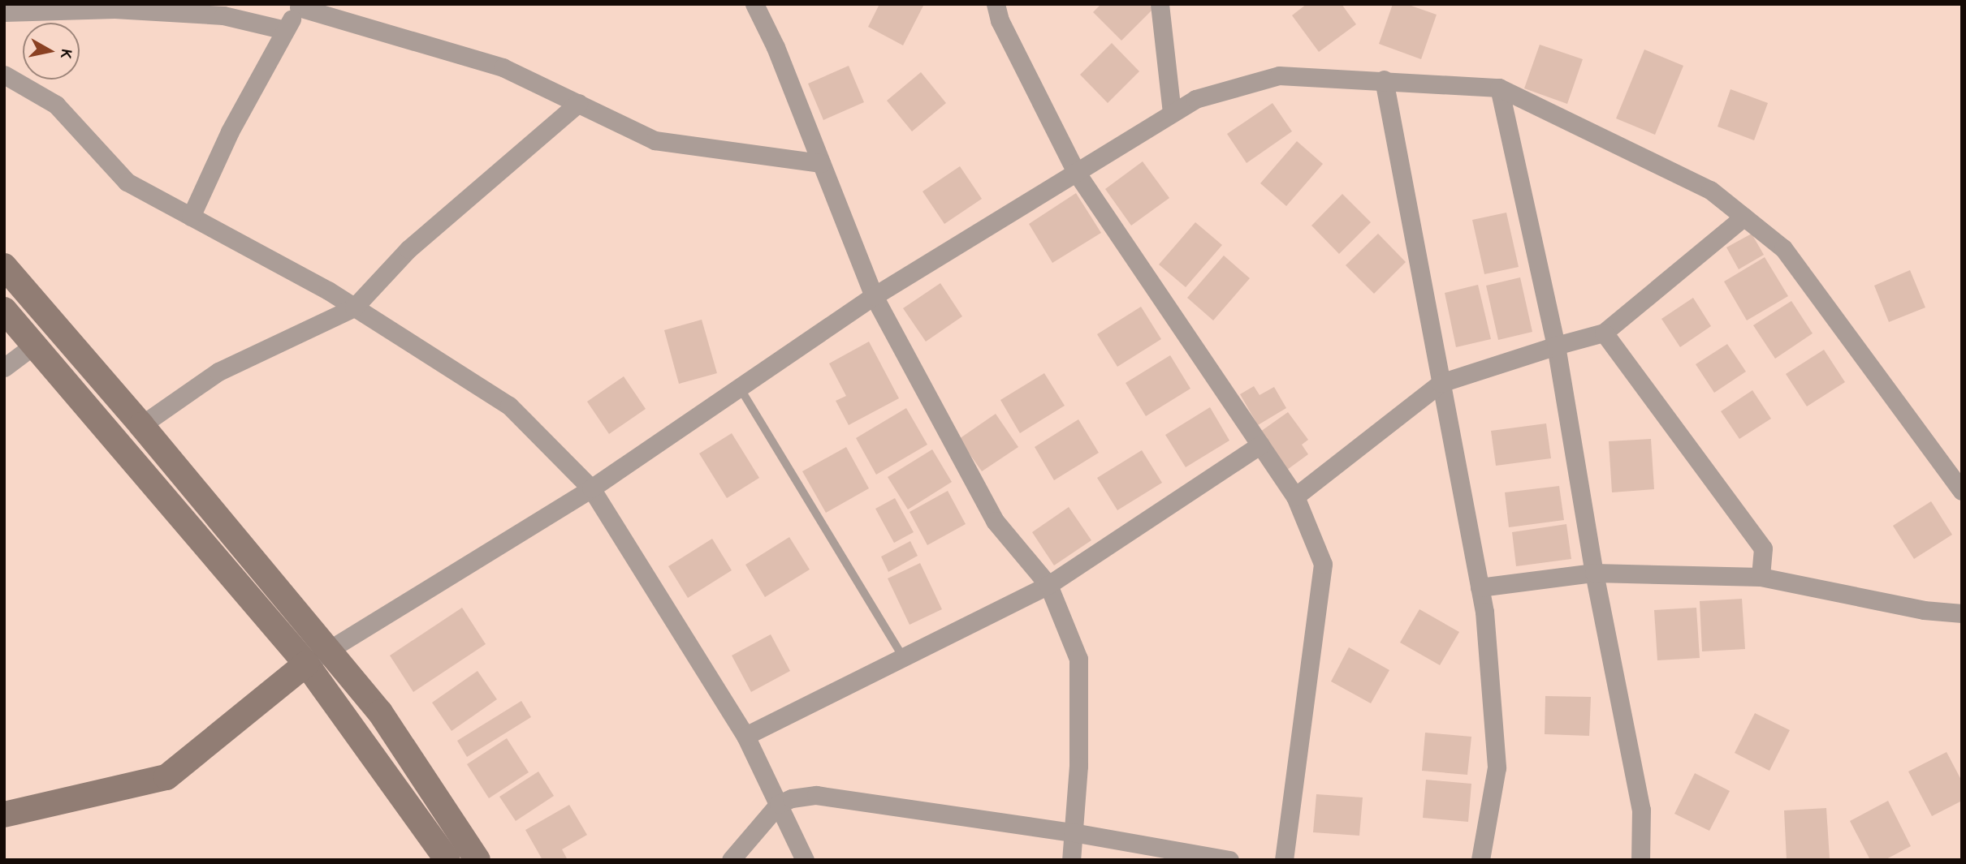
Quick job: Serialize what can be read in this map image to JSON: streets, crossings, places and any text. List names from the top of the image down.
{
  "north": "right"
}
